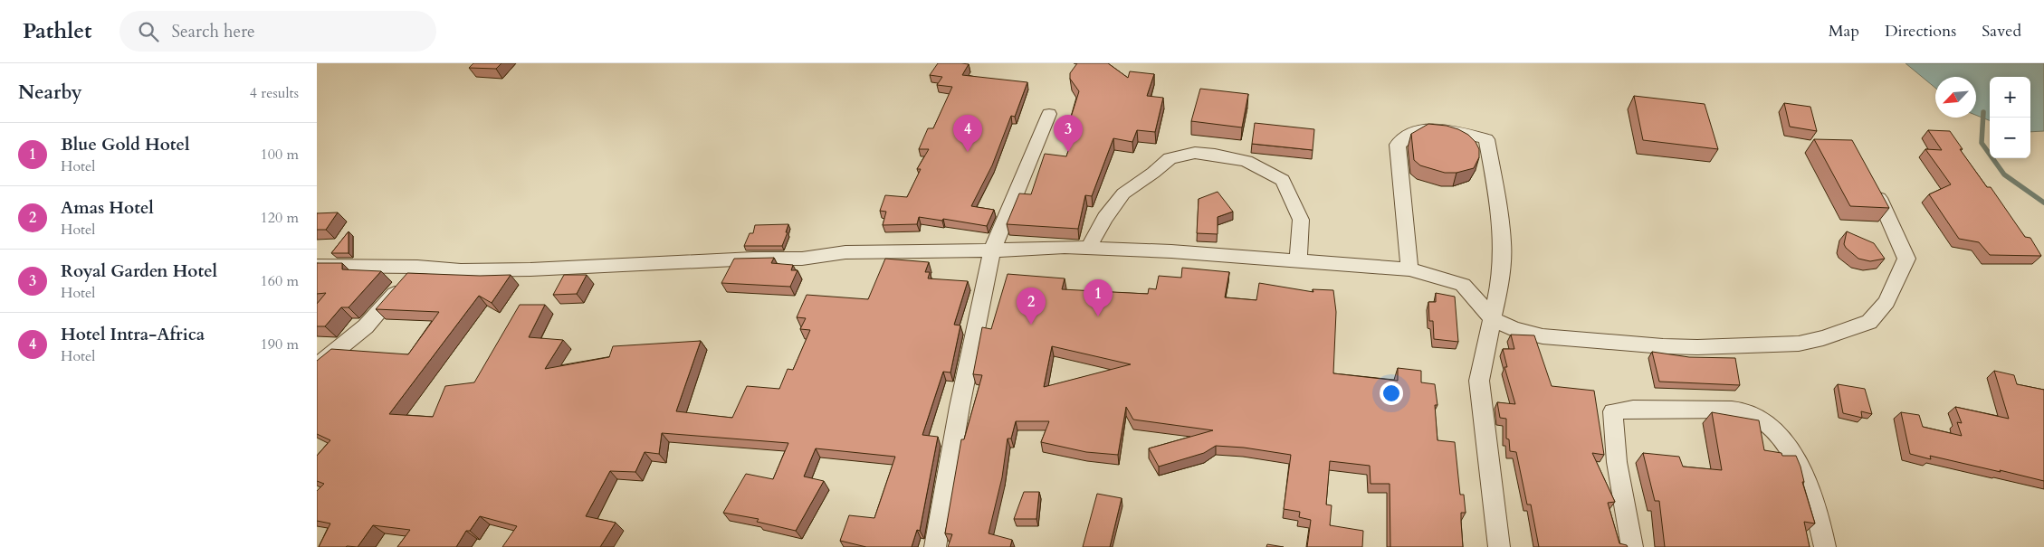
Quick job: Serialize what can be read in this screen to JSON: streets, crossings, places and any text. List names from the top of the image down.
{
  "north": "bottom left",
  "page": {
    "header": "Pathlet",
    "search": "Search here",
    "nav": ["Map", "Directions", "Saved"],
    "heading": ["Nearby", "4 results"],
    "map_buttons": ["+", "−"],
    "pins": [
      "3",
      "4",
      "1",
      "2"
    ],
    "list": [
      {
        "mark": "1",
        "name": "Blue Gold Hotel",
        "note": "Hotel",
        "value": "100 m"
      },
      {
        "mark": "2",
        "name": "Amas Hotel",
        "note": "Hotel",
        "value": "120 m"
      },
      {
        "mark": "3",
        "name": "Royal Garden Hotel",
        "note": "Hotel",
        "value": "160 m"
      },
      {
        "mark": "4",
        "name": "Hotel Intra-Africa",
        "note": "Hotel",
        "value": "190 m"
      }
    ]
  }
}
